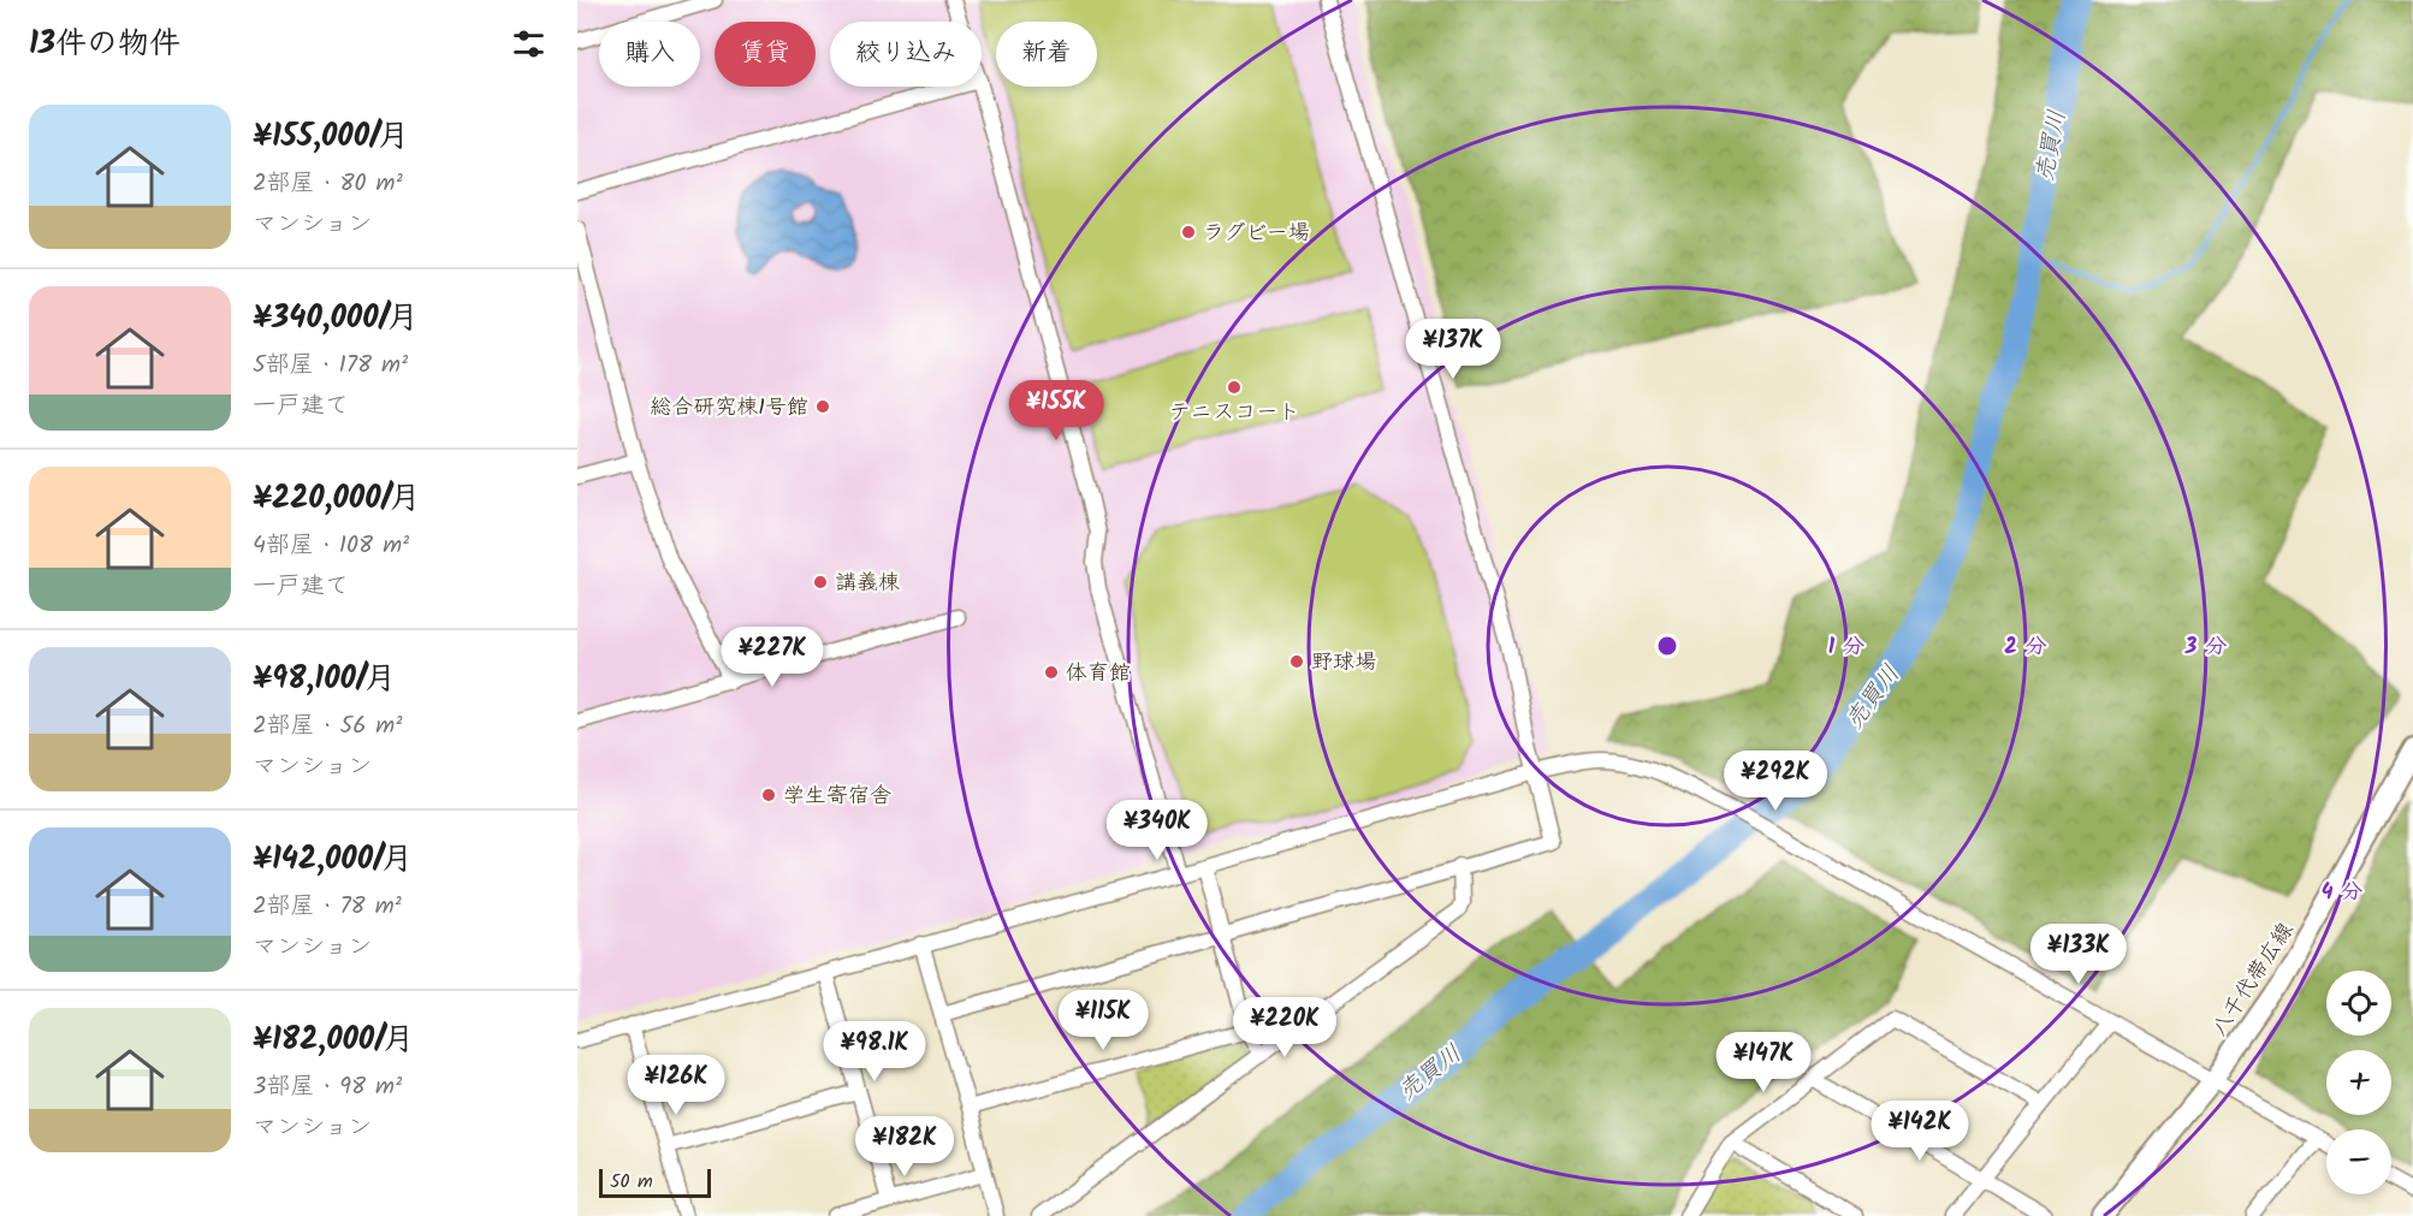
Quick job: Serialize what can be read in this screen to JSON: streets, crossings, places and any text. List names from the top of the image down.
{
  "streets": {
    "main road": ["八千代帯広線"]
  },
  "water": ["売買川"],
  "places": [
    "ラグビー場",
    "テニスコート",
    "総合研究棟1号館",
    "講義棟",
    "野球場",
    "体育館",
    "学生寄宿舎"
  ],
  "scale_bar": "50 m",
  "page": {
    "heading": "13件の物件",
    "chip": [
      "購入",
      "賃貸",
      "絞り込み",
      "新着"
    ],
    "list": [
      {
        "name": "¥155,000/月",
        "note": "2部屋 · 80 m² · マンション"
      },
      {
        "name": "¥340,000/月",
        "note": "5部屋 · 178 m² · 一戸建て"
      },
      {
        "name": "¥220,000/月",
        "note": "4部屋 · 108 m² · 一戸建て"
      },
      {
        "name": "¥98,100/月",
        "note": "2部屋 · 56 m² · マンション"
      },
      {
        "name": "¥142,000/月",
        "note": "2部屋 · 78 m² · マンション"
      },
      {
        "name": "¥182,000/月",
        "note": "3部屋 · 98 m² · マンション"
      }
    ],
    "price": [
      "¥137K",
      "¥155K",
      "¥227K",
      "¥292K",
      "¥340K",
      "¥133K",
      "¥115K",
      "¥220K",
      "¥98.1K",
      "¥147K",
      "¥126K",
      "¥142K",
      "¥182K"
    ],
    "map_buttons": ["+", "−"],
    "scale": "50 m"
  },
  "rings": [
    "1 分",
    "2 分",
    "3 分",
    "4 分"
  ]
}
